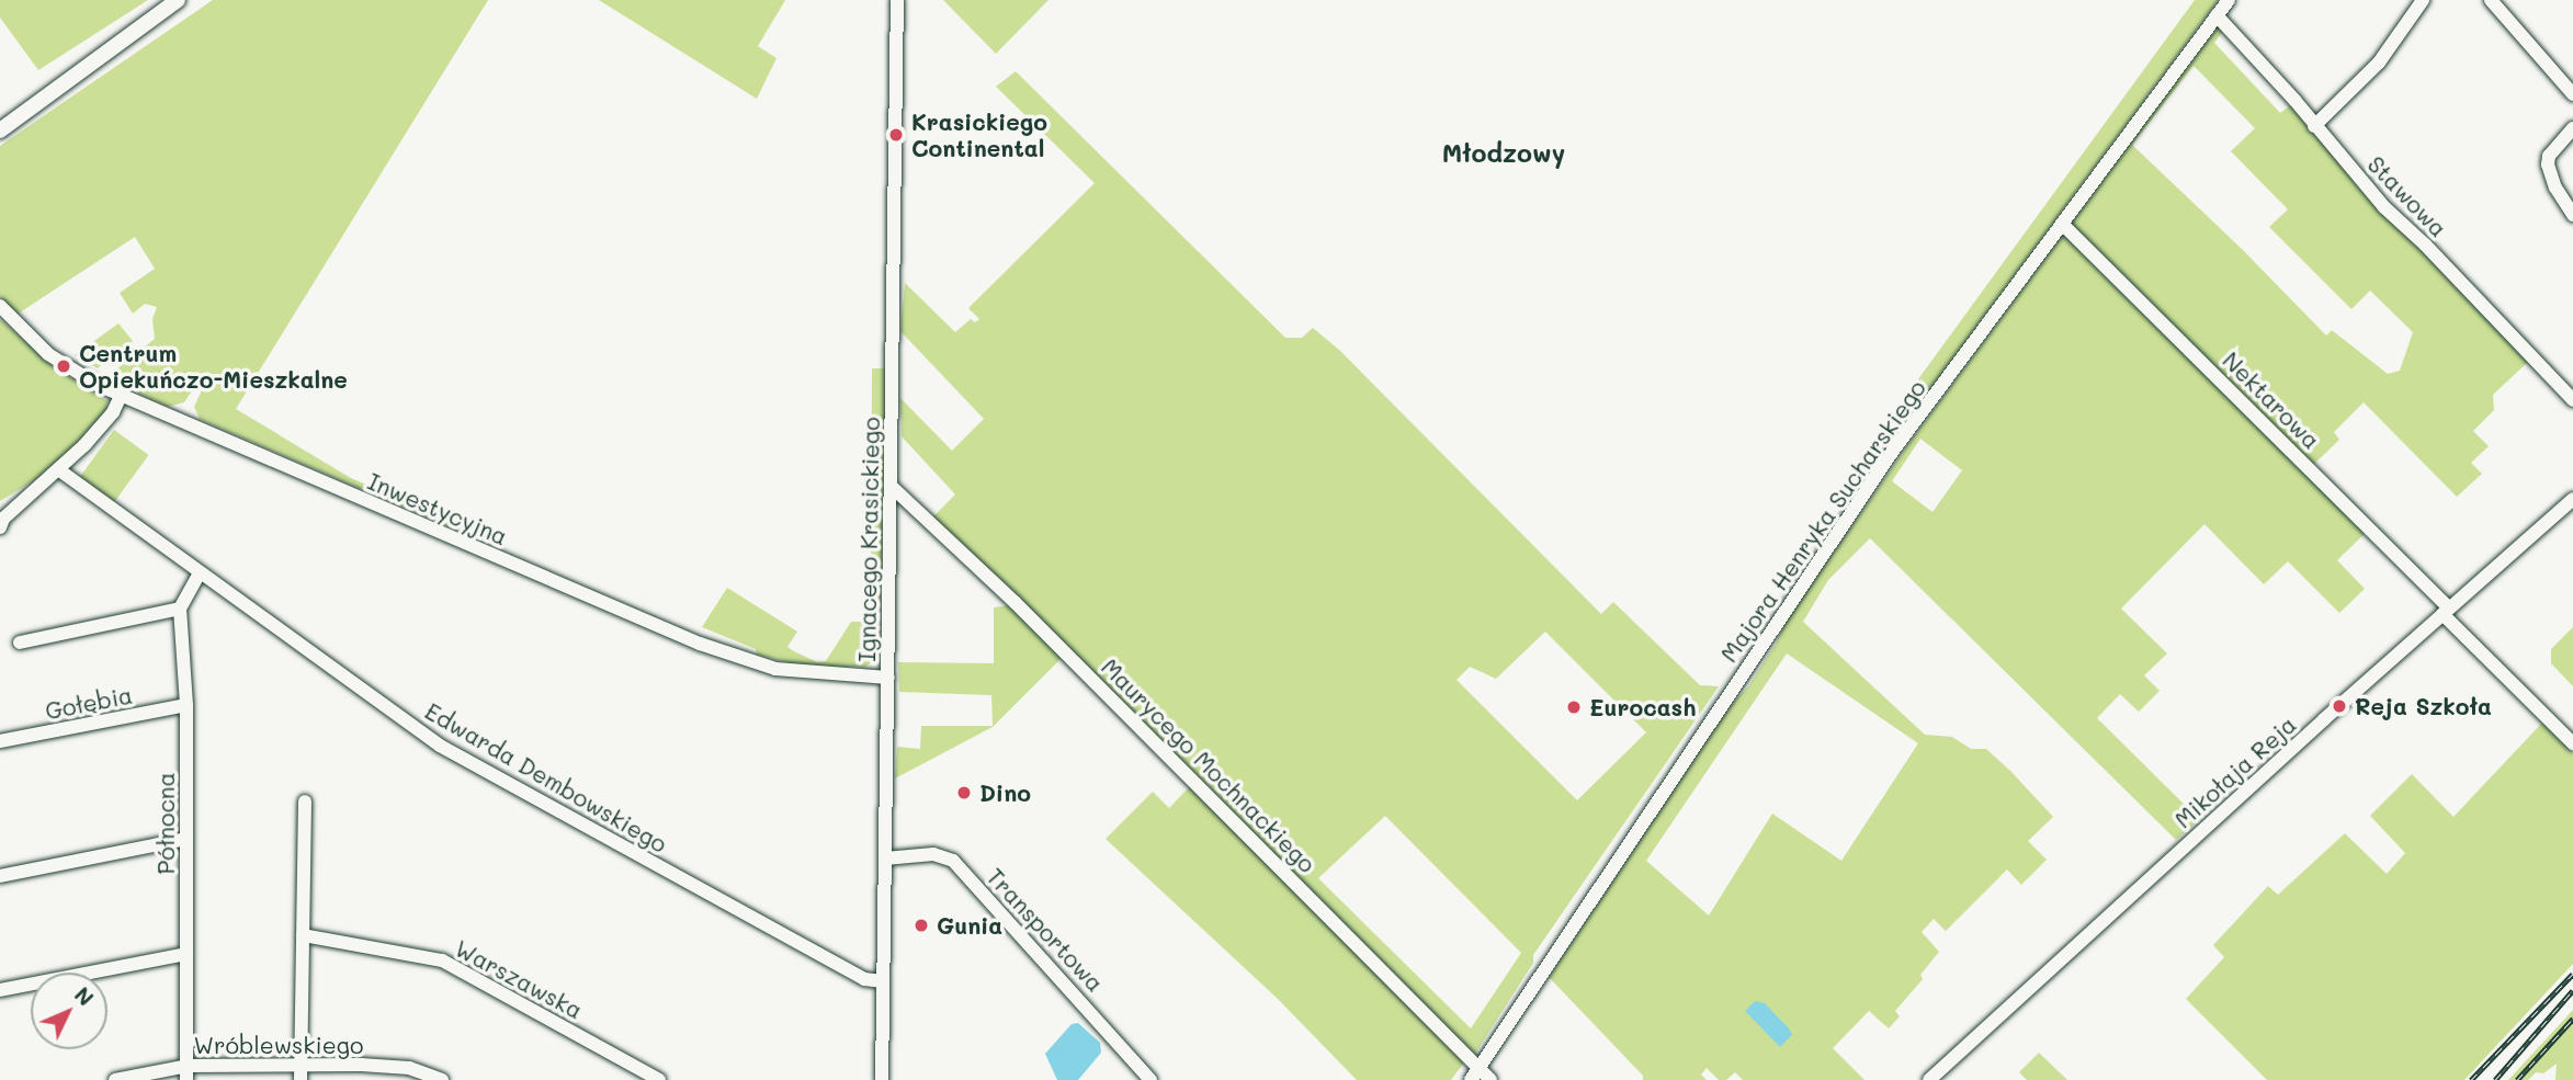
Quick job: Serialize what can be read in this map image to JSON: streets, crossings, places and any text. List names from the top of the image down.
{
  "streets": {
    "street": [
      "Stawowa",
      "Nektarowa",
      "Inwestycyjna",
      "Majora Henryka Sucharskiego",
      "Ignacego Krasickiego",
      "Gołębia",
      "Maurycego Mochnackiego",
      "Mikołaja Reja",
      "Edwarda Dembowskiego",
      "Północna",
      "Transportowa",
      "Warszawska",
      "Wróblewskiego"
    ]
  },
  "crossings": [
    ["Stawowa", "Majora Henryka Sucharskiego"],
    ["Nektarowa", "Majora Henryka Sucharskiego"],
    ["Nektarowa", "Mikołaja Reja"],
    ["Inwestycyjna", "Ignacego Krasickiego"],
    ["Majora Henryka Sucharskiego", "Maurycego Mochnackiego"],
    ["Ignacego Krasickiego", "Maurycego Mochnackiego"],
    ["Ignacego Krasickiego", "Edwarda Dembowskiego"],
    ["Ignacego Krasickiego", "Transportowa"],
    ["Gołębia", "Północna"],
    ["Północna", "Wróblewskiego"]
  ],
  "districts": ["Młodzowy"],
  "places": [
    "Krasickiego Continental",
    "Centrum Opiekuńczo-Mieszkalne",
    "Reja Szkoła",
    "Eurocash",
    "Dino",
    "Gunia"
  ],
  "north": "top right"
}
